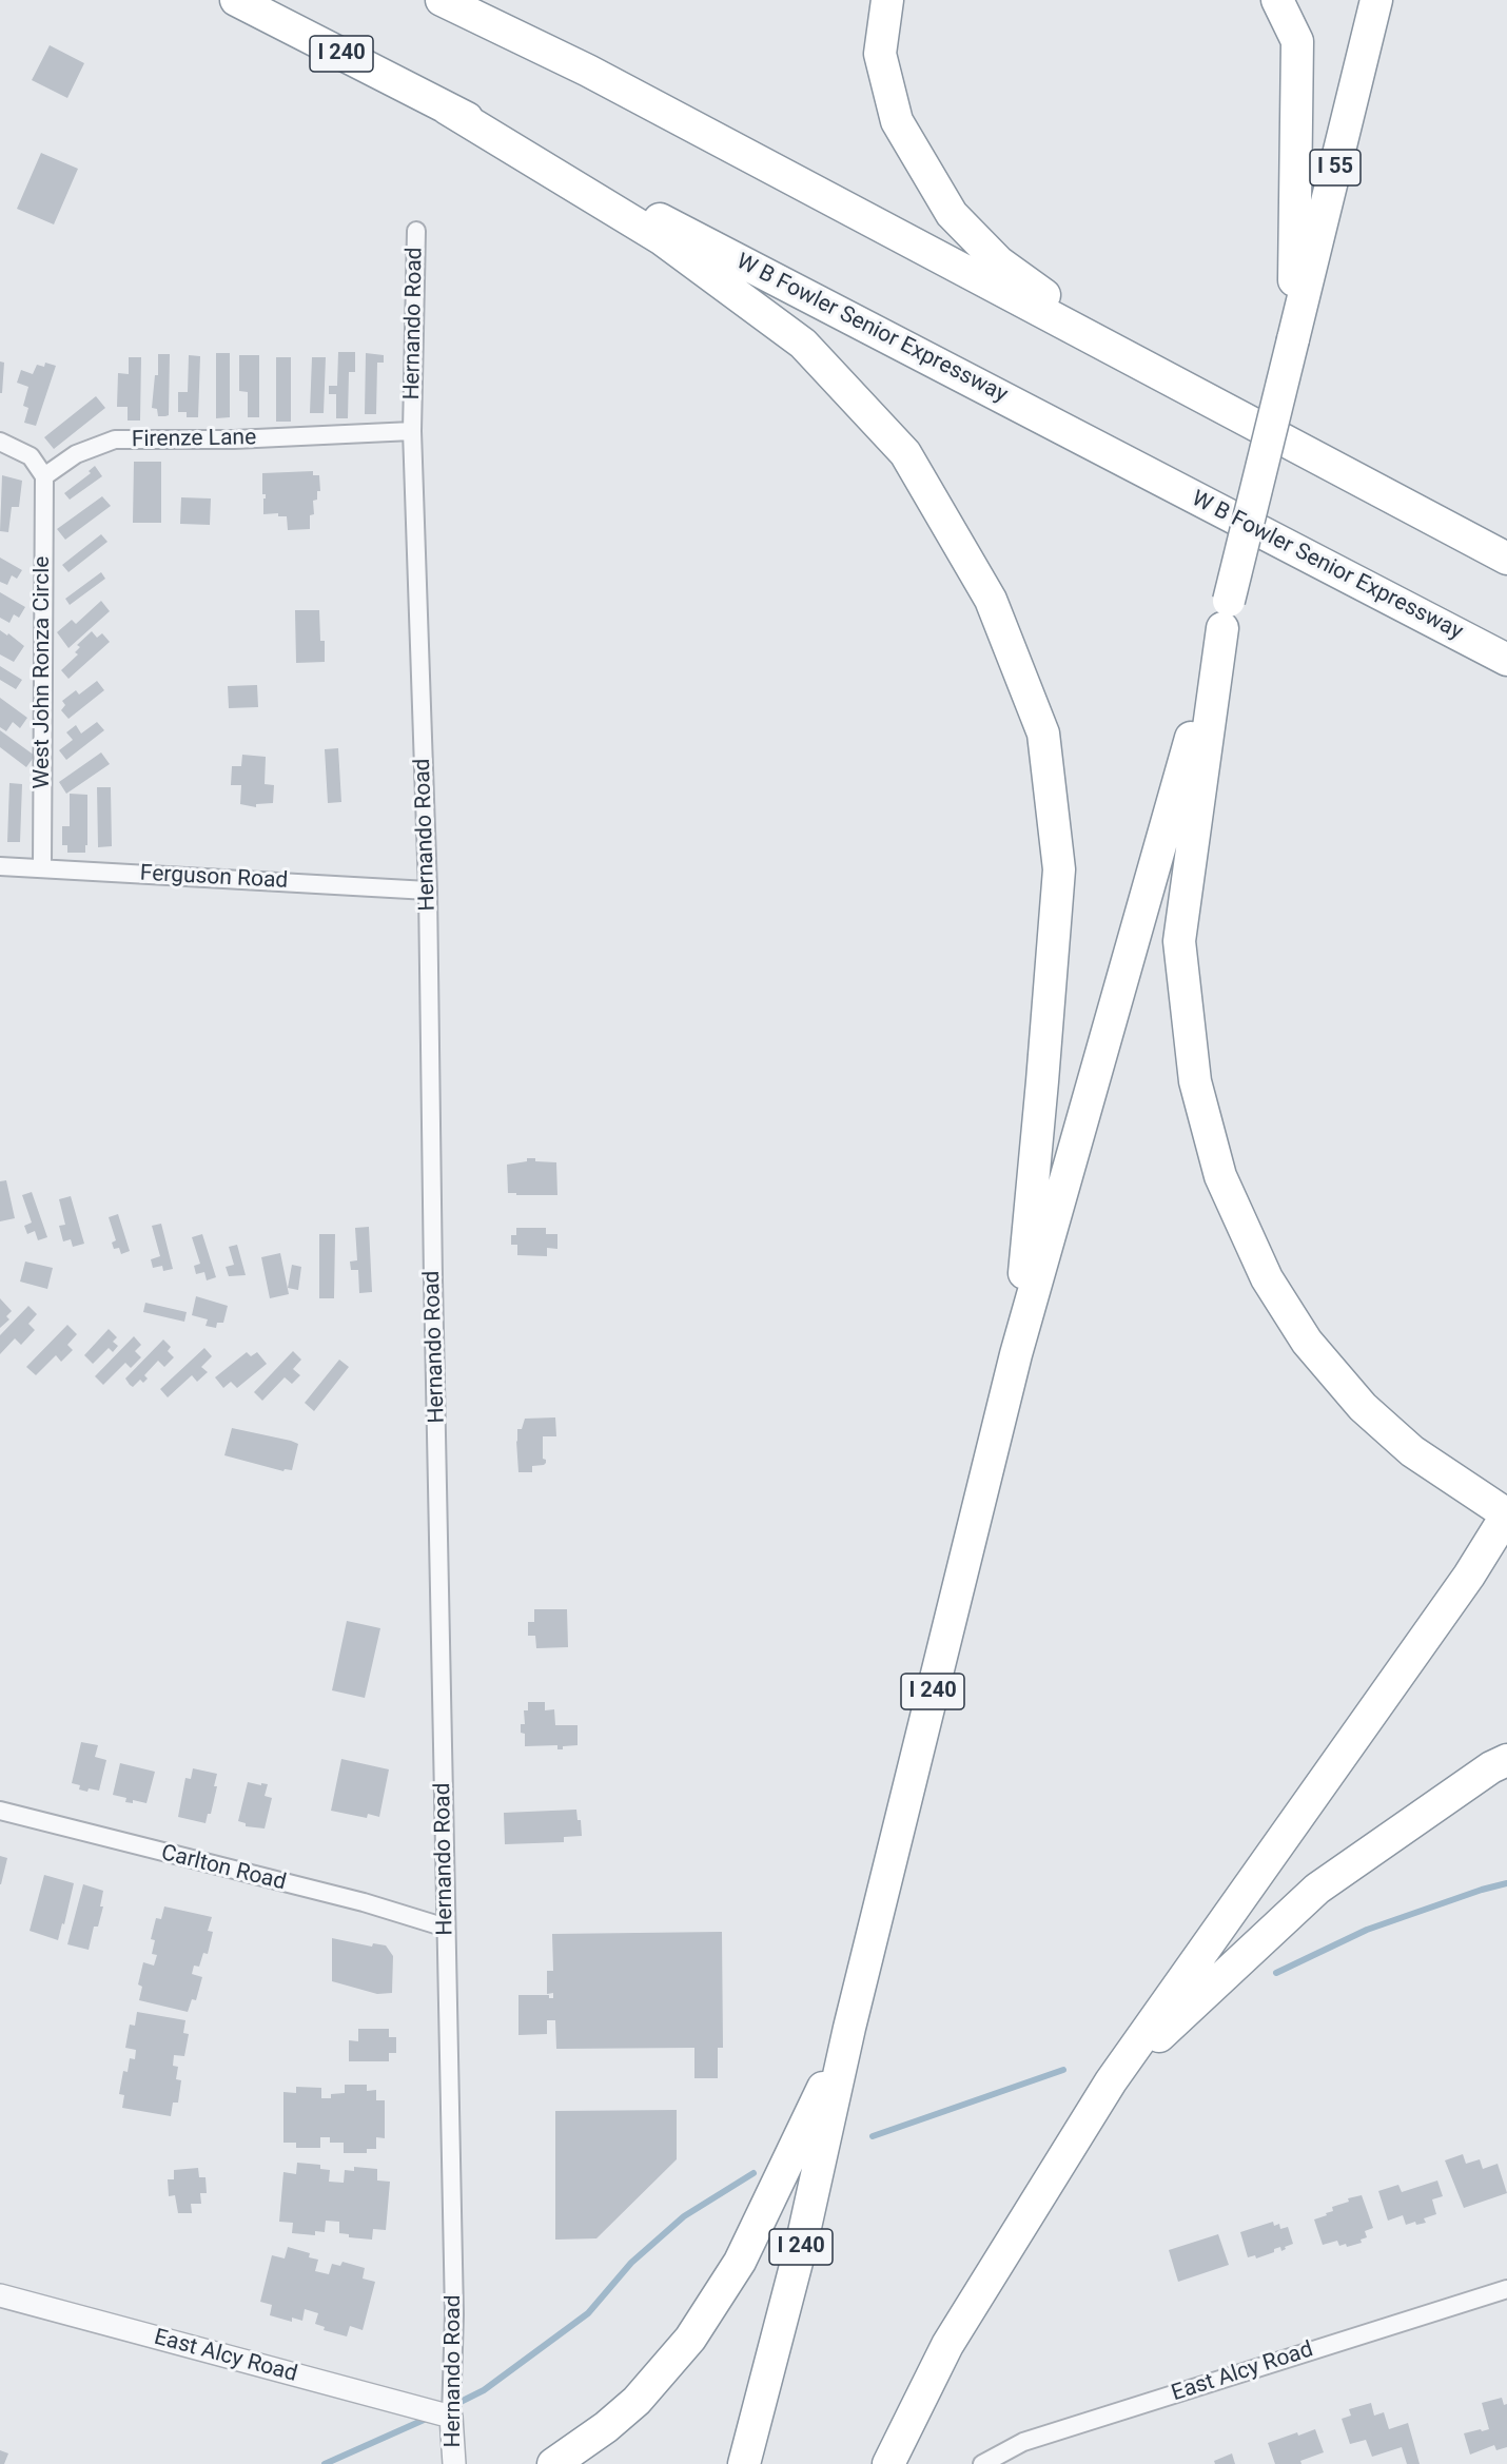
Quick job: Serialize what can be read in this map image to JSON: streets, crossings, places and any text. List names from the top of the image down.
{
  "streets": {
    "highway": ["I 240", "I 55", "W B Fowler Senior Expressway"],
    "street": [
      "Hernando Road",
      "Firenze Lane",
      "West John Ronza Circle",
      "Ferguson Road",
      "Carlton Road",
      "East Alcy Road"
    ]
  },
  "crossings": [
    ["Hernando Road", "Firenze Lane"],
    ["Hernando Road", "Ferguson Road"],
    ["Hernando Road", "Carlton Road"],
    ["Hernando Road", "East Alcy Road"],
    ["Firenze Lane", "West John Ronza Circle"],
    ["West John Ronza Circle", "Ferguson Road"]
  ]
}
